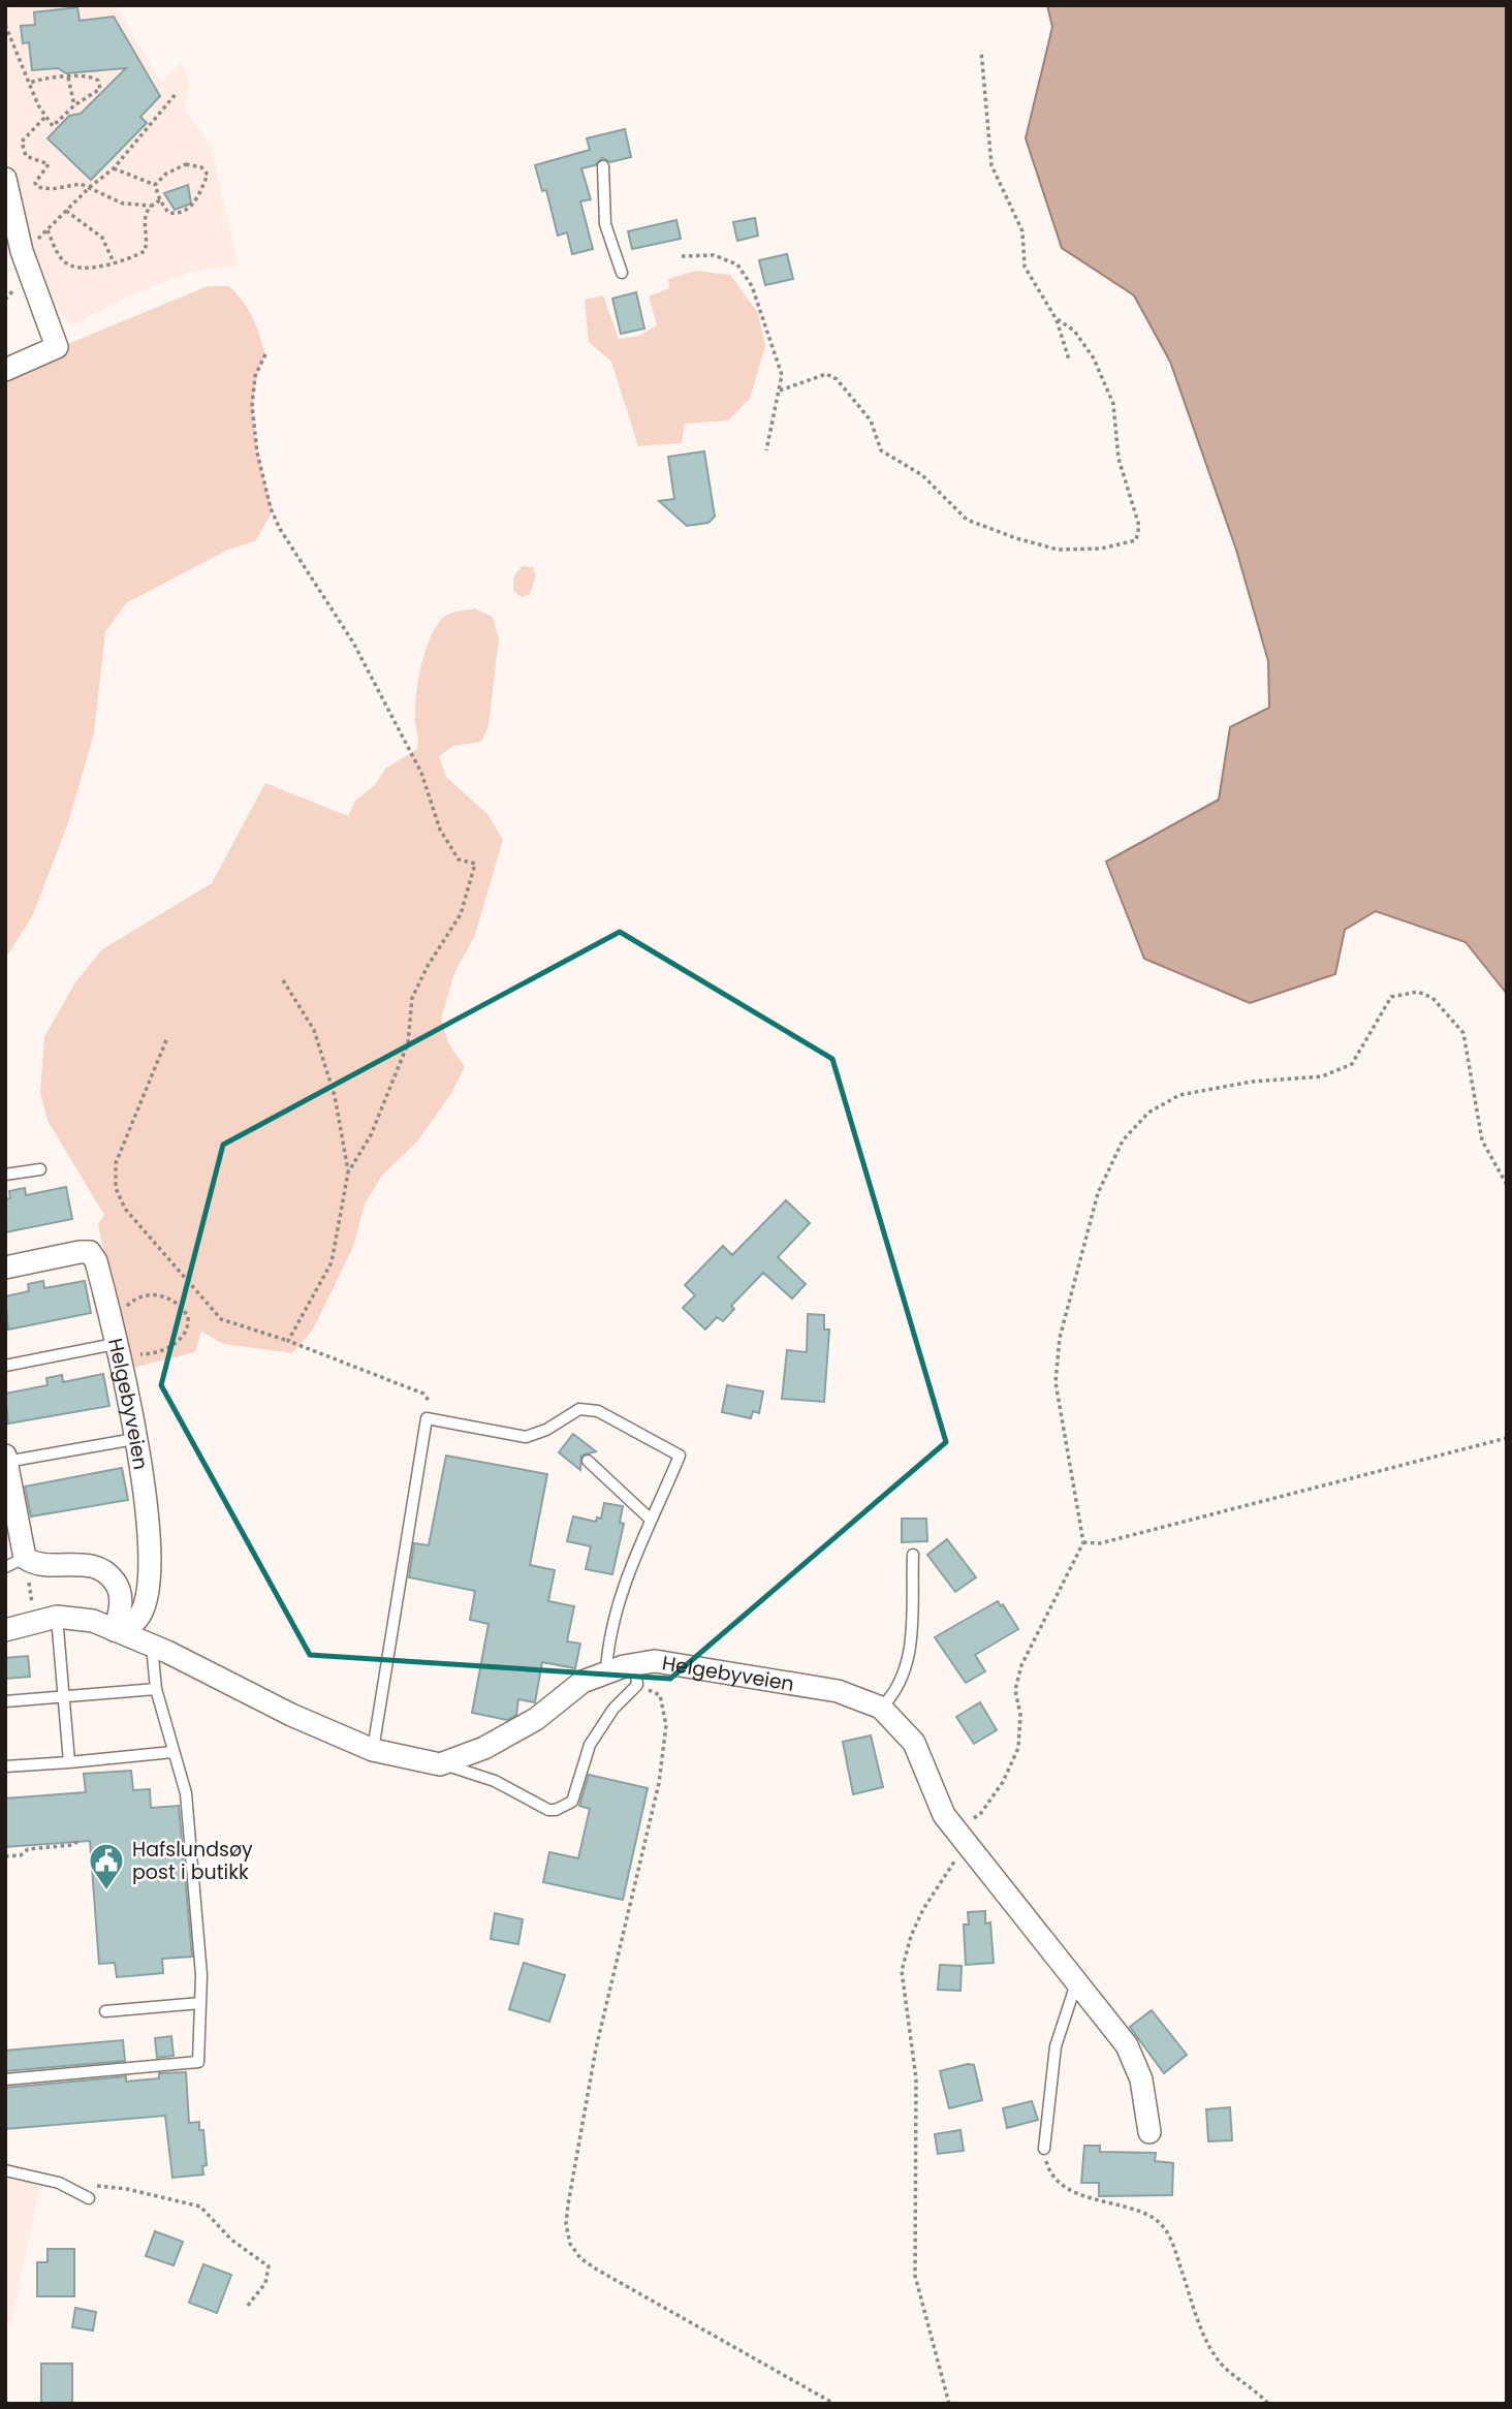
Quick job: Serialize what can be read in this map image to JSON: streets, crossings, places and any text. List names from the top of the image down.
{
  "streets": {
    "street": ["Helgebyveien"]
  },
  "places": {
    "public building": ["Hafslundsøy post i butikk"]
  }
}
